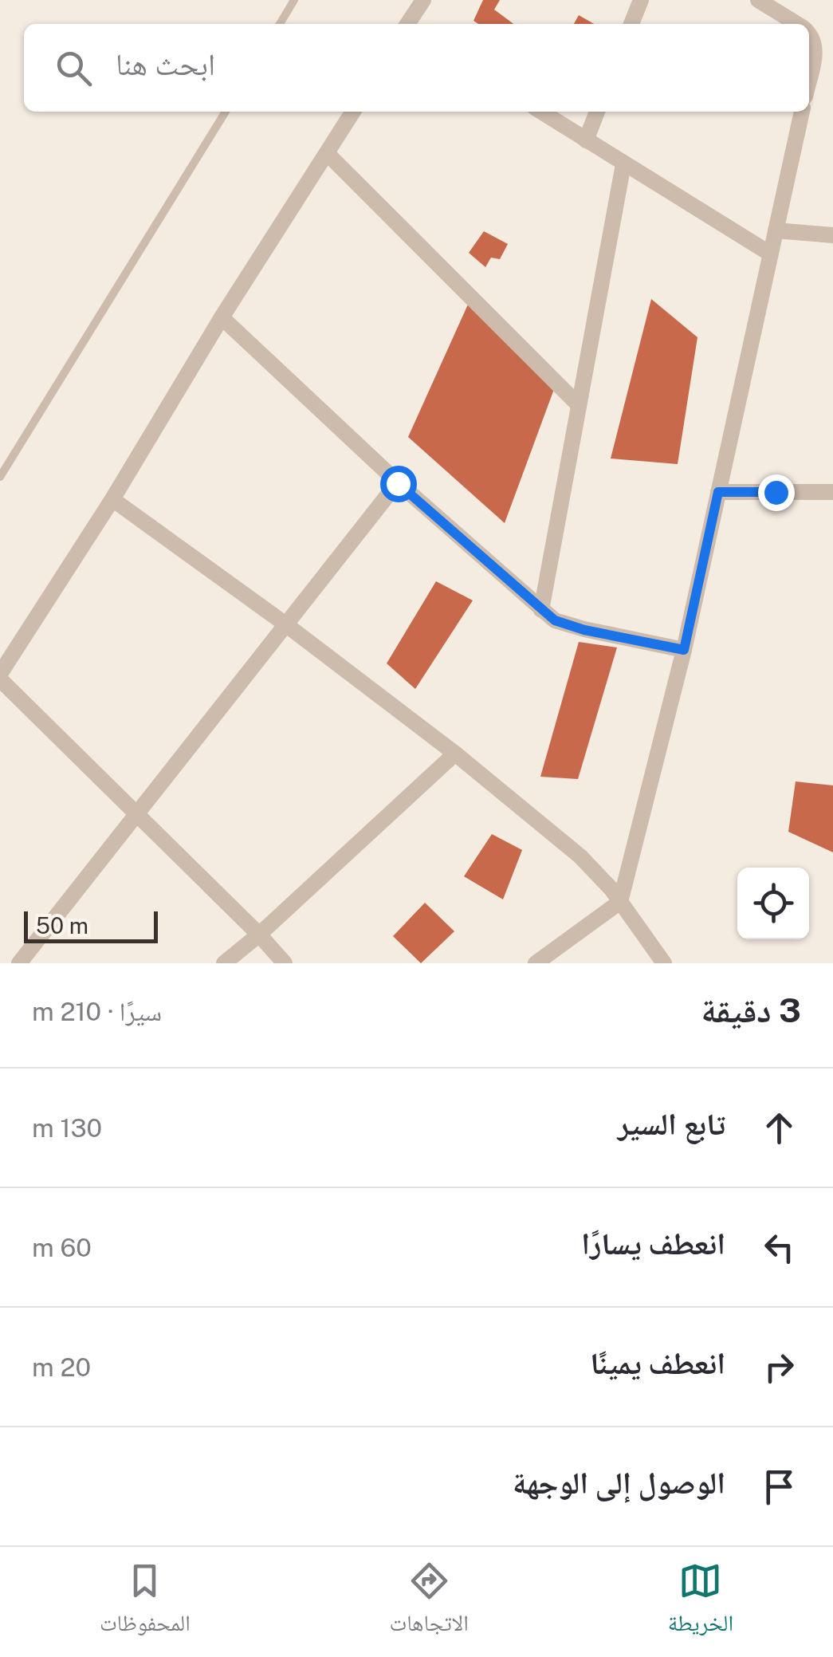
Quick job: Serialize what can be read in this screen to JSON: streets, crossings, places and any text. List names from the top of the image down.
{
  "scale_bar": "50 m",
  "page": {
    "search": "ابحث هنا",
    "scale": "50 m",
    "heading": ["3 دقيقة", "سيرًا · 210 m"],
    "list": [
      ["تابع السير", "130 m"],
      ["انعطف يسارًا", "60 m"],
      ["انعطف يمينًا", "20 m"],
      "الوصول إلى الوجهة"
    ],
    "nav": ["الخريطة", "الاتجاهات", "المحفوظات"]
  }
}
